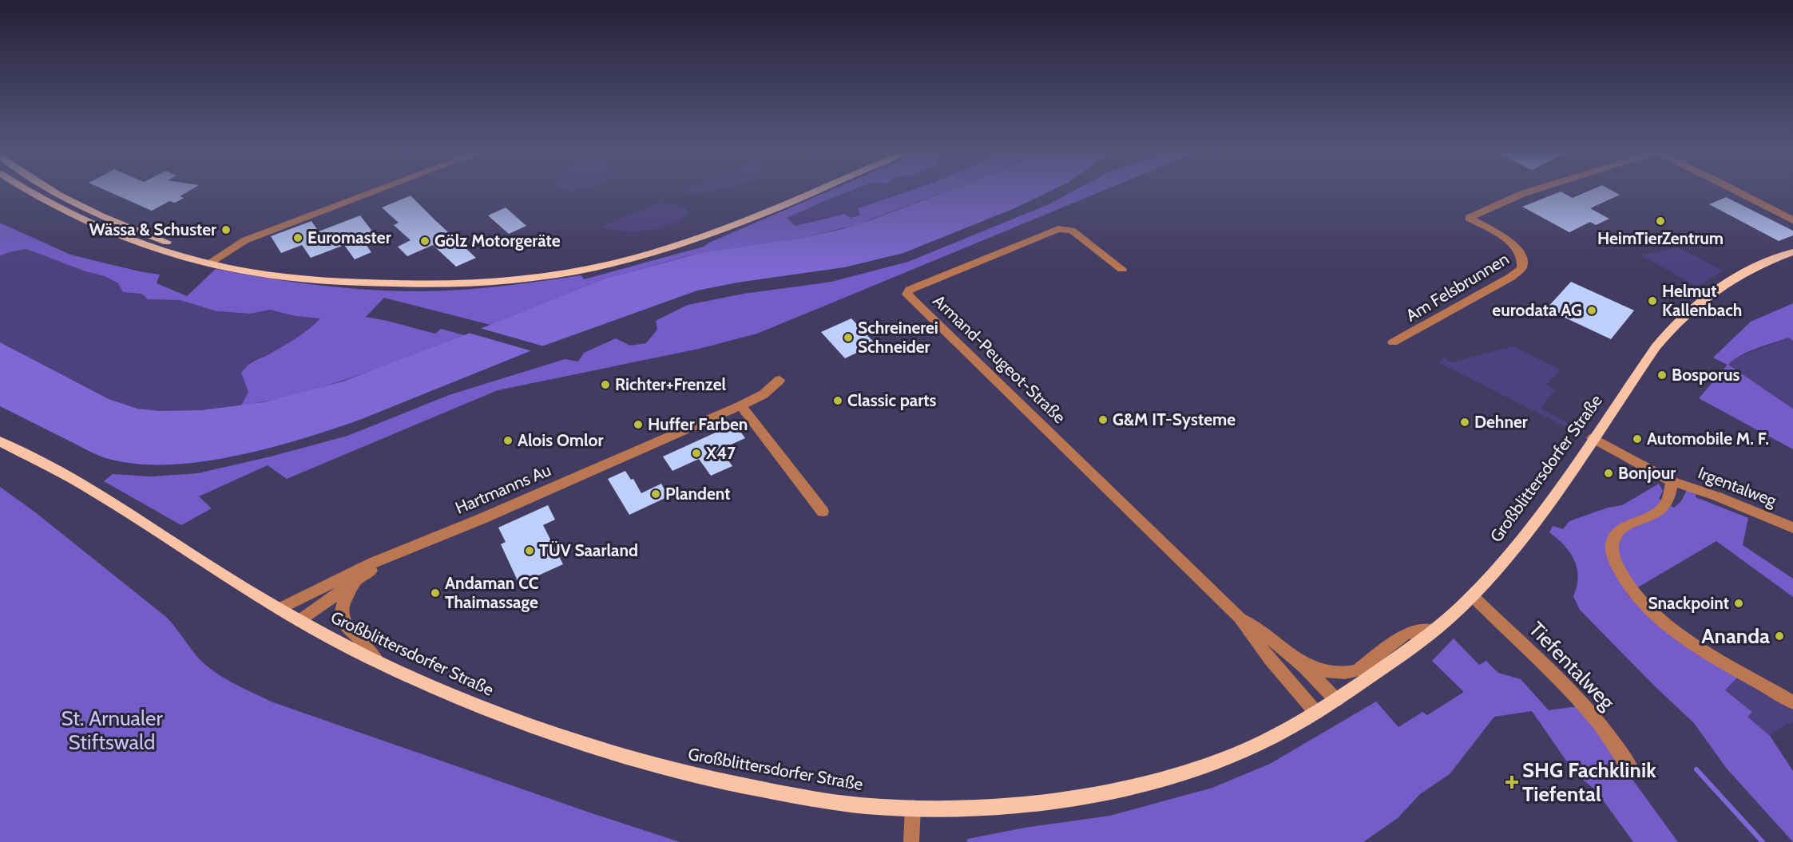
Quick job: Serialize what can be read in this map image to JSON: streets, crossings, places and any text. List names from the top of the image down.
{
  "streets": {
    "main road": ["Großblittersdorfer Straße"],
    "street": [
      "Am Felsbrunnen",
      "Armand-Peugeot-Straße",
      "Irgentalweg",
      "Hartmanns Au",
      "Tiefentalweg"
    ]
  },
  "crossings": [
    ["Armand-Peugeot-Straße", "Großblittersdorfer Straße"],
    ["Großblittersdorfer Straße", "Irgentalweg"],
    ["Großblittersdorfer Straße", "Hartmanns Au"],
    ["Großblittersdorfer Straße", "Tiefentalweg"]
  ],
  "parks": ["St. Arnualer Stiftswald"],
  "places": {
    "other": [
      "HeimTierZentrum",
      "Wässa & Schuster",
      "Euromaster",
      "Gölz Motorgeräte",
      "Helmut Kallenbach",
      "eurodata AG",
      "Schreinerei Schneider",
      "Bosporus",
      "Richter+Frenzel",
      "Classic parts",
      "G&M IT-Systeme",
      "Dehner",
      "Huffer Farben",
      "Automobile M. F.",
      "Alois Omlor",
      "X47",
      "Bonjour",
      "Plandent",
      "TÜV Saarland",
      "Andaman CC Thaimassage",
      "Snackpoint",
      "Ananda"
    ],
    "health": ["SHG Fachklinik Tiefental"]
  }
}
